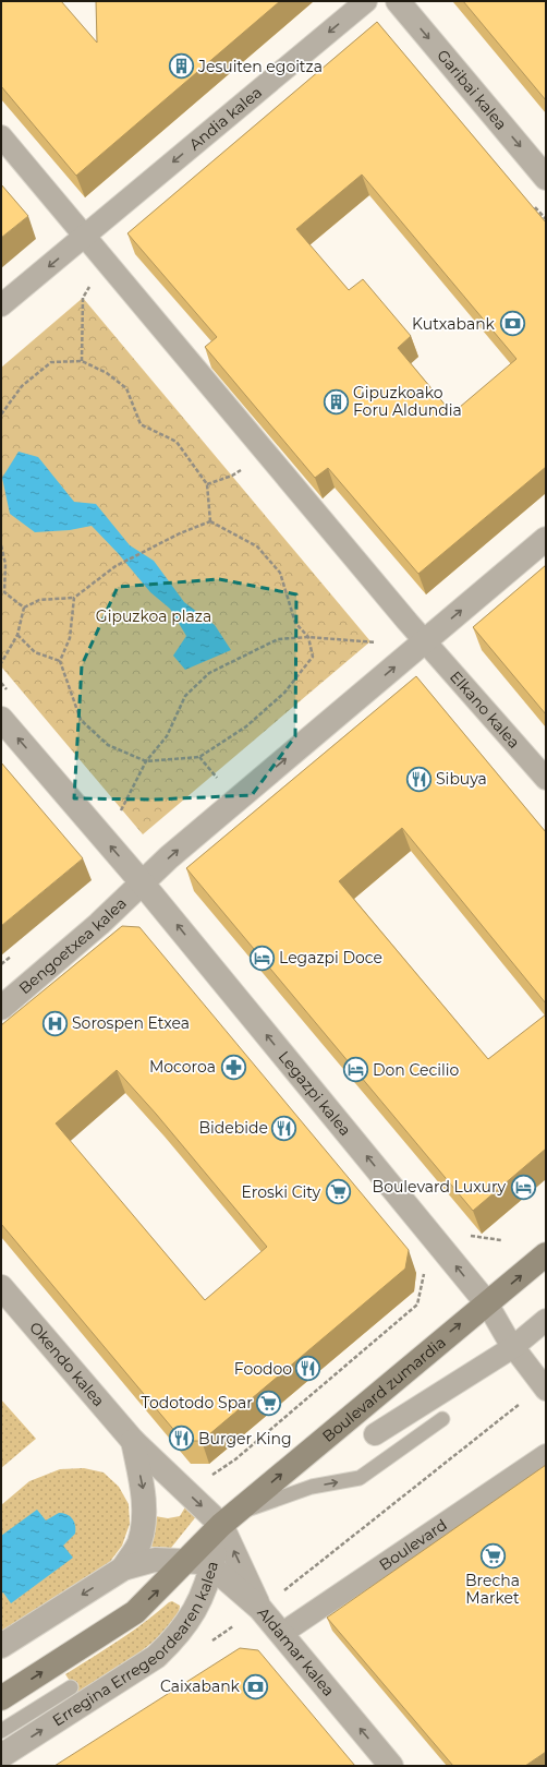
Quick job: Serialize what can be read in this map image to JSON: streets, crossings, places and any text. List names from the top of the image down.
{
  "streets": {
    "main road": ["Boulevard zumardia", "Erregina Erregeordearen kalea"],
    "street": [
      "Garibai kalea",
      "Andia kalea",
      "Elkano kalea",
      "Bengoetxea kalea",
      "Legazpi kalea",
      "Okendo kalea",
      "Boulevard",
      "Aldamar kalea"
    ]
  },
  "crossings": [
    ["Bengoetxea kalea", "Legazpi kalea"],
    ["Legazpi kalea", "Boulevard zumardia"],
    ["Okendo kalea", "Boulevard zumardia"],
    ["Okendo kalea", "Erregina Erregeordearen kalea"],
    ["Boulevard zumardia", "Erregina Erregeordearen kalea"],
    ["Boulevard", "Aldamar kalea"],
    ["Erregina Erregeordearen kalea", "Aldamar kalea"]
  ],
  "one_way": [
    "Garibai kalea",
    "Andia kalea",
    "Legazpi kalea",
    "Boulevard zumardia",
    "Aldamar kalea"
  ],
  "parks": ["Gipuzkoa plaza"],
  "places": {
    "building": ["Jesuiten egoitza", "Gipuzkoako Foru Aldundia"],
    "bank": ["Kutxabank", "Caixabank"],
    "restaurant": [
      "Sibuya",
      "Bidebide",
      "Foodoo",
      "Burger King"
    ],
    "hotel": ["Legazpi Doce", "Don Cecilio", "Boulevard Luxury"],
    "hospital": ["Sorospen Etxea"],
    "pharmacy": ["Mocoroa"],
    "supermarket": ["Eroski City", "Todotodo Spar", "Brecha Market"]
  }
}
